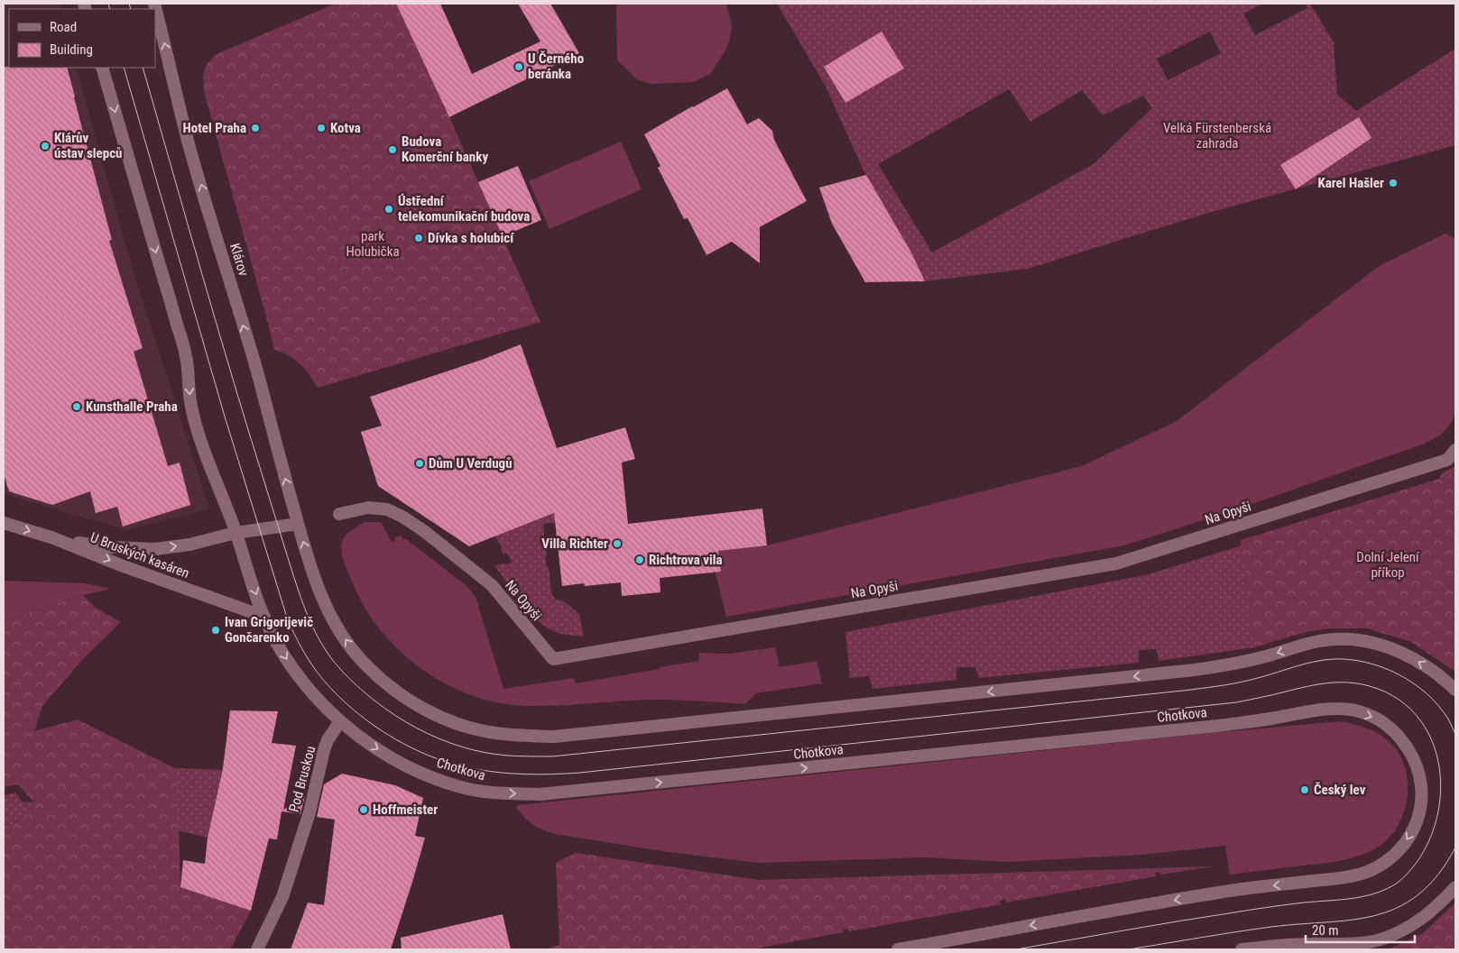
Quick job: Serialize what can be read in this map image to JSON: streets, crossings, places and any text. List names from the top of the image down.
{
  "streets": {
    "main road": [
      "Klárov",
      "Na Opyši",
      "U Bruských kasáren",
      "Chotkova",
      "Pod Bruskou"
    ]
  },
  "crossings": [
    ["Chotkova", "Pod Bruskou"]
  ],
  "parks": ["Velká Fürstenberská zahrada", "park Holubička", "Dolní Jelení příkop"],
  "places": [
    "U Černého beránka",
    "Hotel Praha",
    "Kotva",
    "Klárův ústav slepců",
    "Budova Komerční banky",
    "Karel Hašler",
    "Ústřední telekomunikační budova",
    "Dívka s holubicí",
    "Kunsthalle Praha",
    "Dům U Verdugů",
    "Villa Richter",
    "Richtrova vila",
    "Ivan Grigorijevič Gončarenko",
    "Český lev",
    "Hoffmeister"
  ],
  "legend": ["Road", "Building"],
  "scale_bar": "20 m"
}
